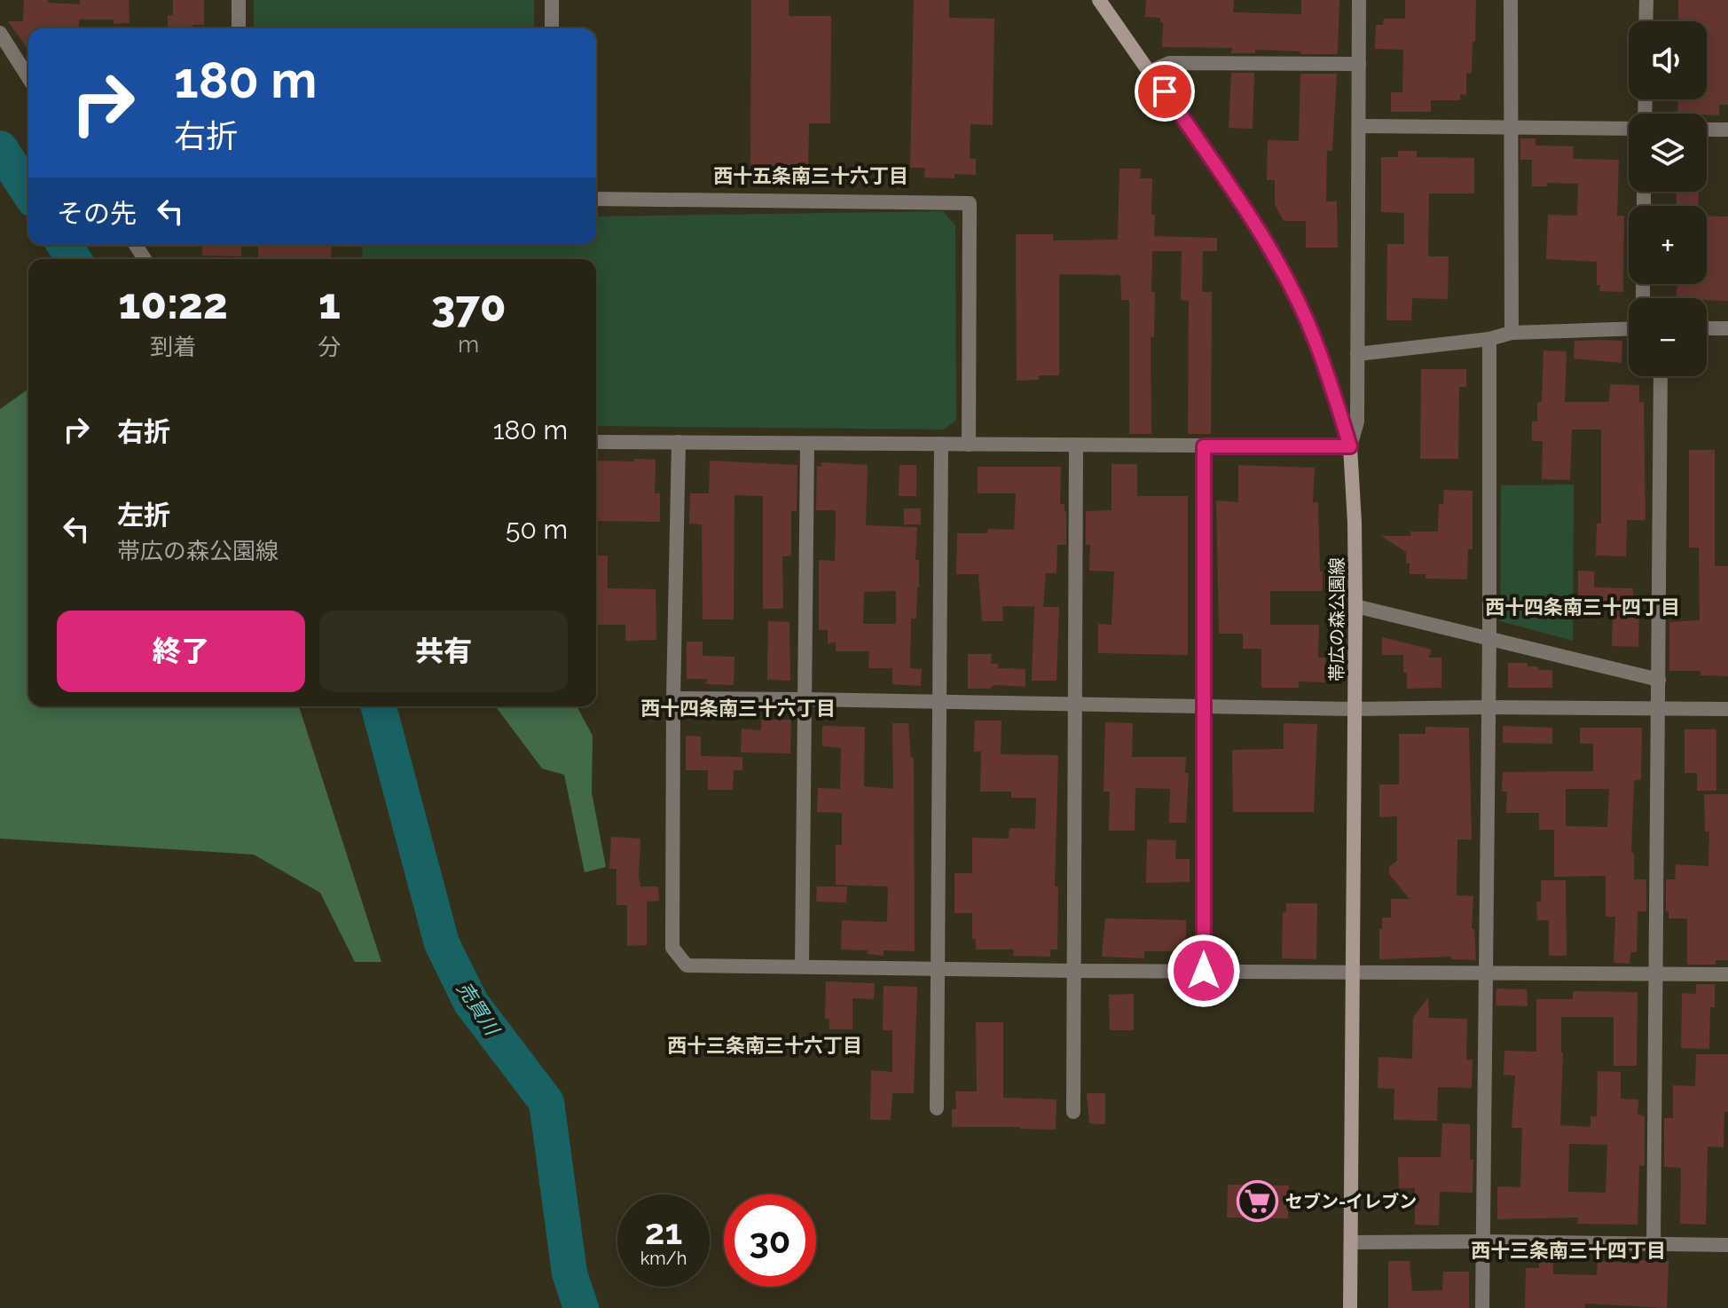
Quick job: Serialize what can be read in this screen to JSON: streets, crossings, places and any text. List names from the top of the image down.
{
  "streets": {
    "main road": ["帯広の森公園線"]
  },
  "districts": [
    "西十五条南三十六丁目",
    "西十四条南三十四丁目",
    "西十四条南三十六丁目",
    "西十三条南三十六丁目",
    "西十三条南三十四丁目"
  ],
  "water": ["売買川"],
  "places": {
    "supermarket": ["セブン-イレブン"]
  },
  "page": {
    "map_buttons": ["+", "−"],
    "turn": ["180 m", "右折"],
    "then": "その先",
    "eta": [
      "10:22",
      "到着",
      "1",
      "分",
      "370",
      "m"
    ],
    "list": [
      {
        "name": "右折",
        "value": "180 m"
      },
      {
        "name": "左折",
        "note": "帯広の森公園線",
        "value": "50 m"
      }
    ],
    "buttons": ["終了", "共有"],
    "speed": "21 km/h",
    "limit": "30"
  }
}
